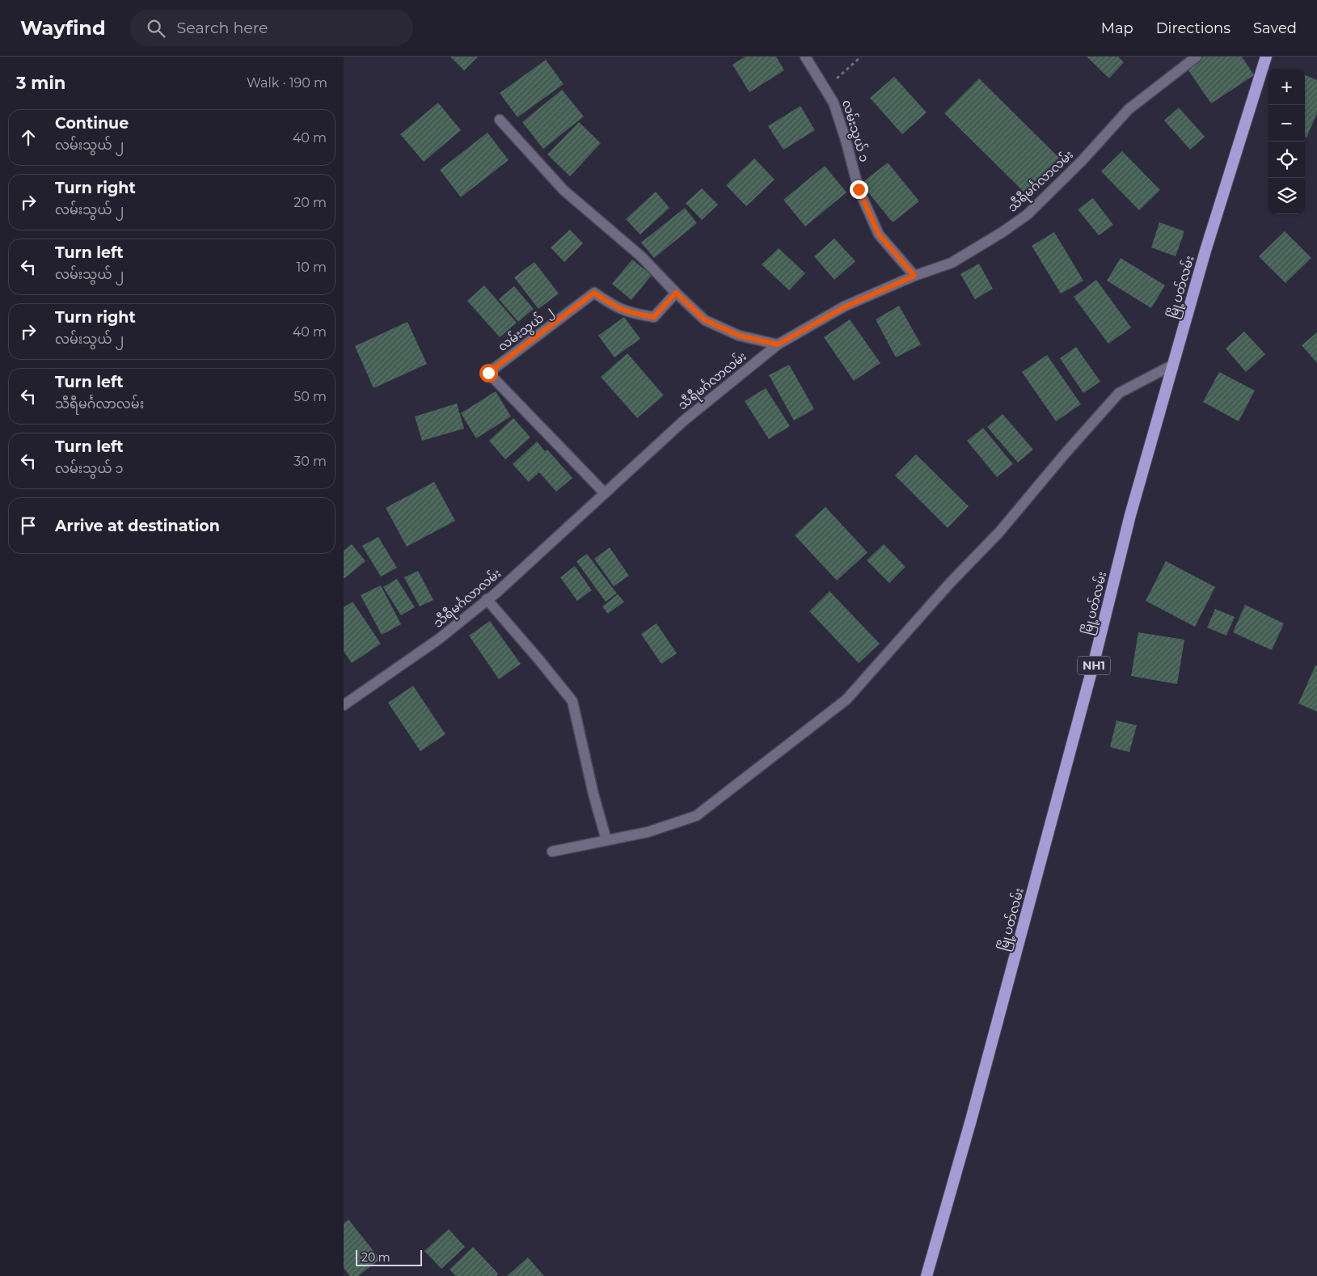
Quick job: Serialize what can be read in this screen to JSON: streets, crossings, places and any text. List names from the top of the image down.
{
  "streets": {
    "highway": ["မြို့ပတ်လမ်း", "NH1"],
    "street": ["လမ်းသွယ် ၁", "သီရီမင်္ဂလာလမ်း", "လမ်းသွယ် ၂"]
  },
  "crossings": [
    ["လမ်းသွယ် ၁", "သီရီမင်္ဂလာလမ်း"],
    ["သီရီမင်္ဂလာလမ်း", "လမ်းသွယ် ၂"]
  ],
  "scale_bar": "20 m",
  "page": {
    "header": "Wayfind",
    "search": "Search here",
    "nav": ["Map", "Directions", "Saved"],
    "heading": ["3 min", "Walk · 190 m"],
    "map_buttons": ["+", "−"],
    "list": [
      ["Continue", "လမ်းသွယ် ၂", "40 m"],
      ["Turn right", "လမ်းသွယ် ၂", "20 m"],
      ["Turn left", "လမ်းသွယ် ၂", "10 m"],
      ["Turn right", "လမ်းသွယ် ၂", "40 m"],
      ["Turn left", "သီရီမင်္ဂလာလမ်း", "50 m"],
      ["Turn left", "လမ်းသွယ် ၁", "30 m"],
      "Arrive at destination"
    ],
    "scale": "20 m"
  }
}
